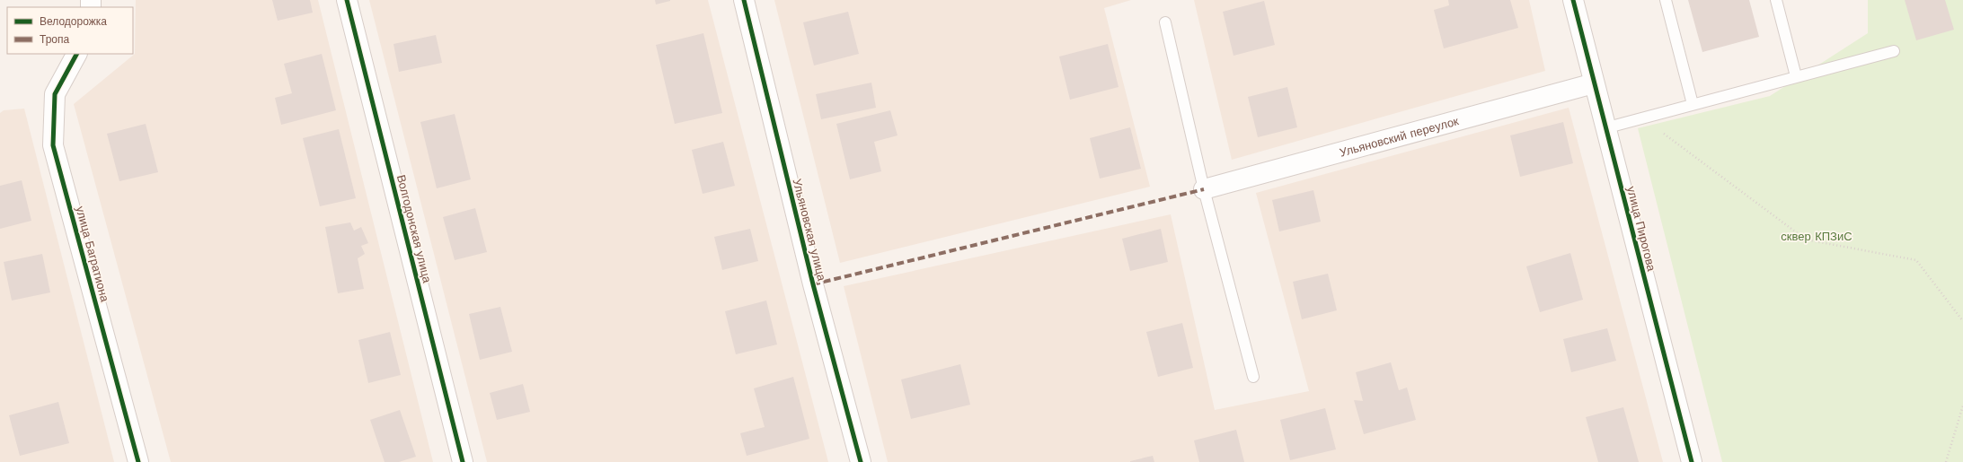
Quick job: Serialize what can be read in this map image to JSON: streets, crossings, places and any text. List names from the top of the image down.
{
  "streets": {
    "street": [
      "Ульяновский переулок",
      "Волгодонская улица",
      "улица Пирогова",
      "Ульяновская улица",
      "улица Багратиона"
    ]
  },
  "crossings": [
    ["Ульяновский переулок", "улица Пирогова"]
  ],
  "parks": ["сквер КПЗиС"],
  "legend": ["Велодорожка", "Тропа"]
}
